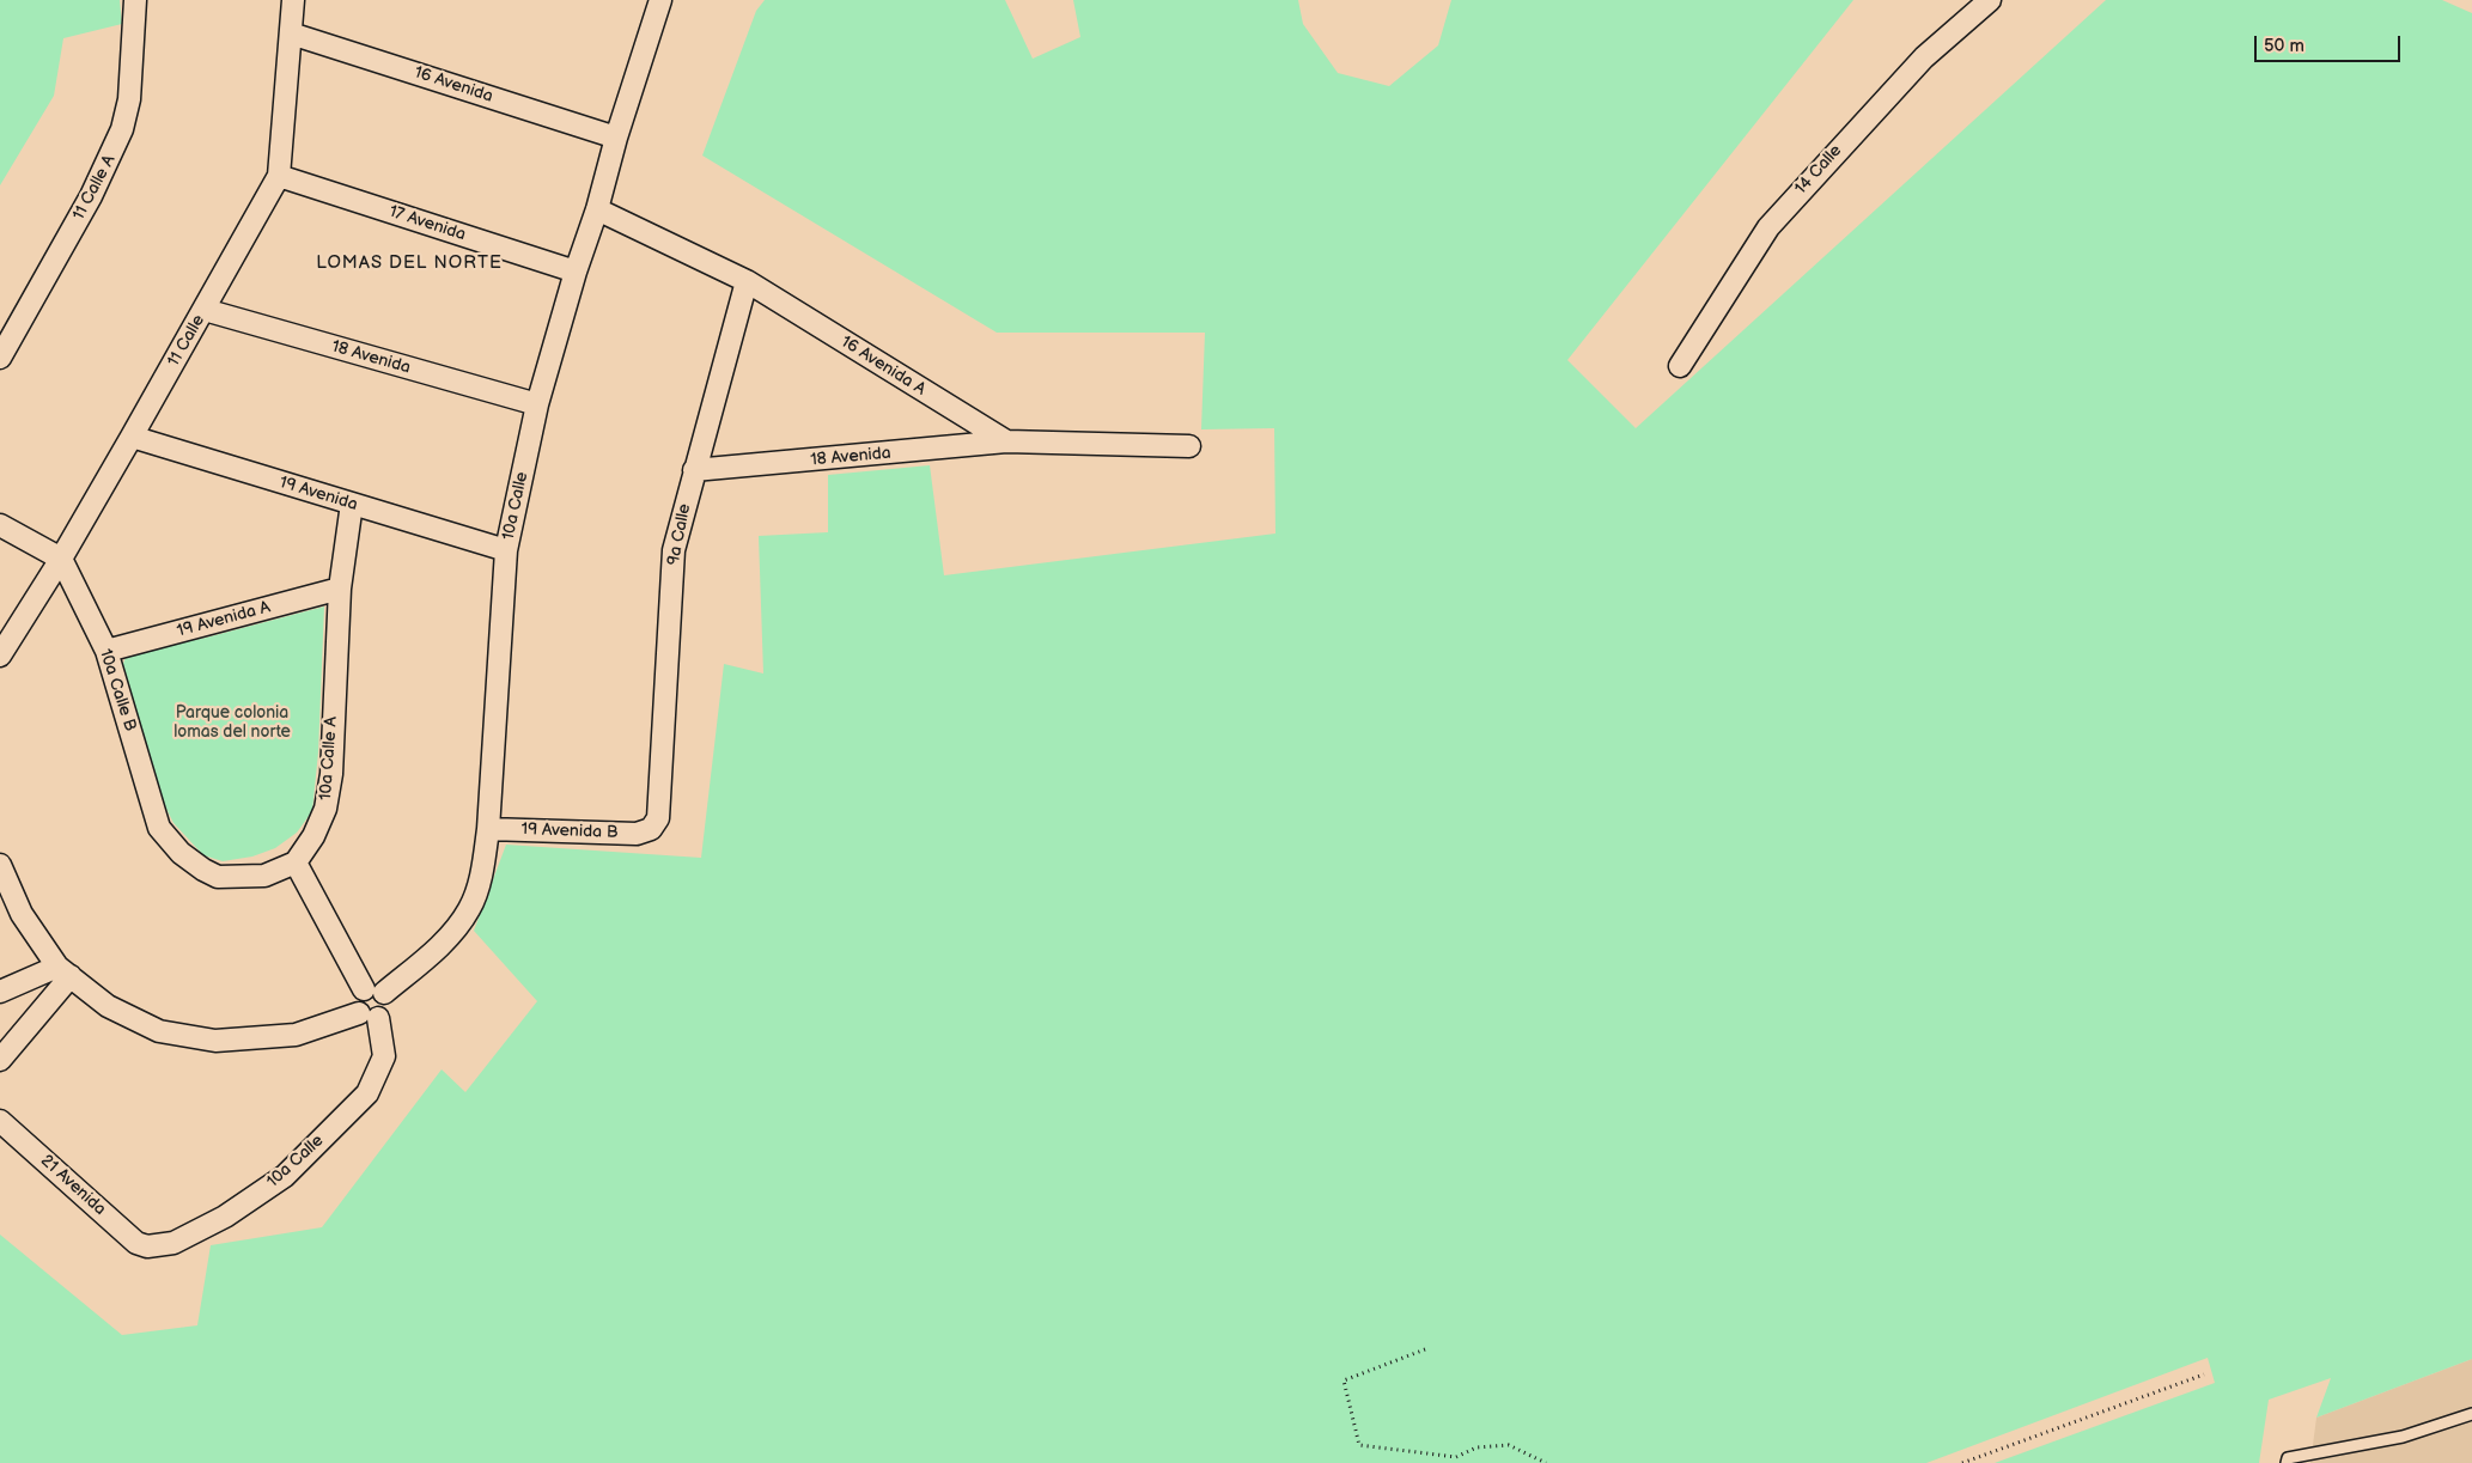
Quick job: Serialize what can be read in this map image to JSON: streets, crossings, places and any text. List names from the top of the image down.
{
  "streets": {
    "street": [
      "16 Avenida",
      "14 Calle",
      "11 Calle A",
      "17 Avenida",
      "11 Calle",
      "18 Avenida",
      "16 Avenida A",
      "19 Avenida",
      "10a Calle",
      "9a Calle",
      "19 Avenida A",
      "10a Calle B",
      "10a Calle A",
      "19 Avenida B",
      "21 Avenida"
    ]
  },
  "crossings": [
    ["16 Avenida", "11 Calle"],
    ["16 Avenida", "10a Calle"],
    ["17 Avenida", "11 Calle"],
    ["17 Avenida", "10a Calle"],
    ["11 Calle", "18 Avenida"],
    ["11 Calle", "19 Avenida"],
    ["11 Calle", "10a Calle B"],
    ["18 Avenida", "16 Avenida A"],
    ["18 Avenida", "10a Calle"],
    ["18 Avenida", "9a Calle"],
    ["16 Avenida A", "10a Calle"],
    ["16 Avenida A", "9a Calle"],
    ["19 Avenida", "10a Calle"],
    ["19 Avenida", "10a Calle A"],
    ["10a Calle", "19 Avenida B"],
    ["10a Calle", "21 Avenida"],
    ["9a Calle", "19 Avenida B"],
    ["19 Avenida A", "10a Calle B"],
    ["19 Avenida A", "10a Calle A"],
    ["10a Calle B", "10a Calle A"]
  ],
  "districts": ["LOMAS DEL NORTE"],
  "parks": ["Parque colonia lomas del norte"],
  "scale_bar": "50 m"
}
